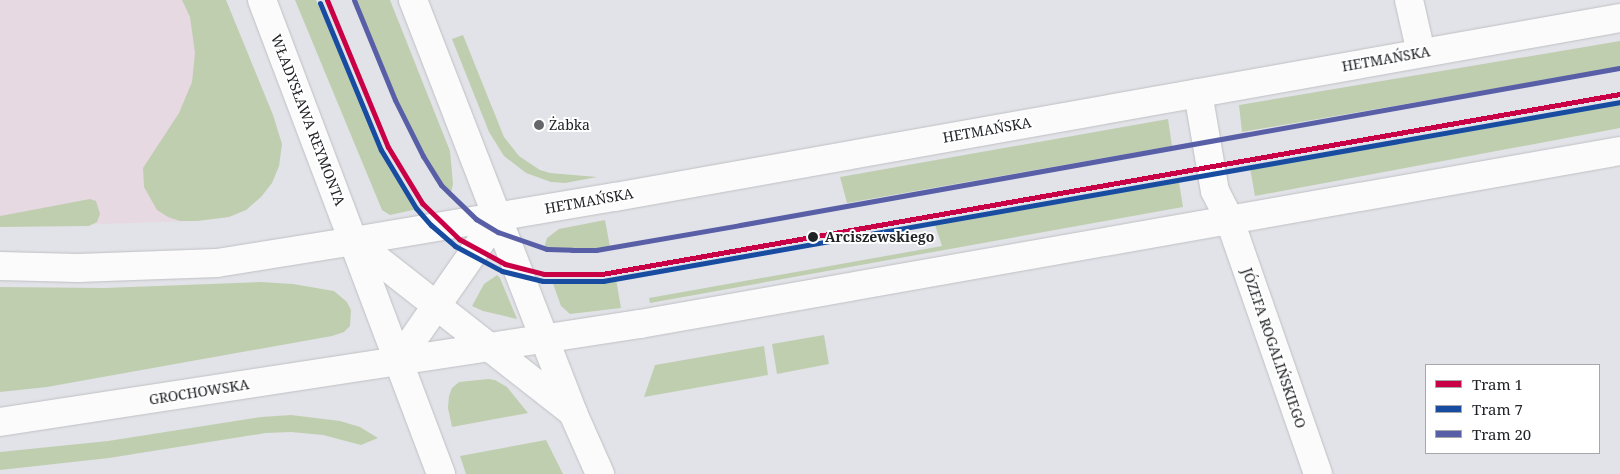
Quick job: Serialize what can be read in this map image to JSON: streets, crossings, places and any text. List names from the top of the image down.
{
  "streets": {
    "main road": [
      "HETMAŃSKA",
      "WŁADYSŁAWA REYMONTA",
      "JÓZEFA ROGALIŃSKIEGO",
      "GROCHOWSKA"
    ]
  },
  "crossings": [
    ["HETMAŃSKA", "WŁADYSŁAWA REYMONTA"],
    ["HETMAŃSKA", "JÓZEFA ROGALIŃSKIEGO"],
    ["WŁADYSŁAWA REYMONTA", "GROCHOWSKA"]
  ],
  "places": ["Żabka", "Arciszewskiego"],
  "lines": ["tram line 1", "tram line 20", "tram line 7"],
  "legend": ["Tram 1", "Tram 7", "Tram 20"]
}
